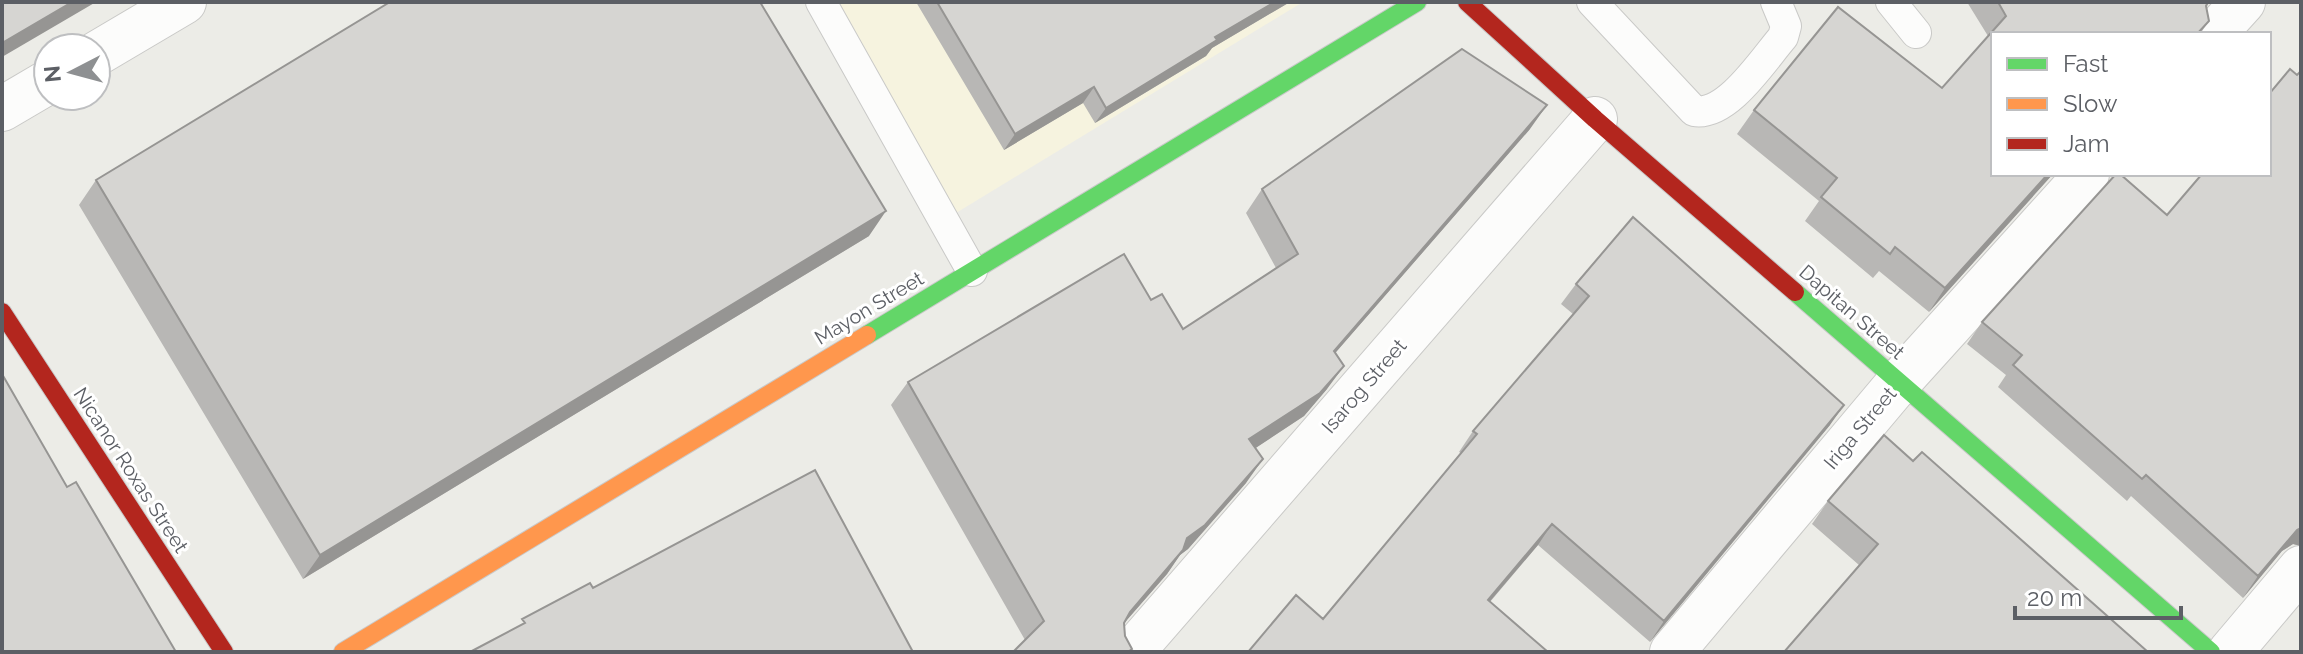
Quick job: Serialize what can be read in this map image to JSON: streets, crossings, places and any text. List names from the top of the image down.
{
  "streets": {
    "street": [
      "Mayon Street",
      "Dapitan Street",
      "Isarog Street",
      "Iriga Street",
      "Nicanor Roxas Street"
    ]
  },
  "crossings": [
    ["Dapitan Street", "Isarog Street"],
    ["Dapitan Street", "Iriga Street"]
  ],
  "legend": ["Fast", "Slow", "Jam"],
  "scale_bar": "20 m",
  "north": "left"
}
